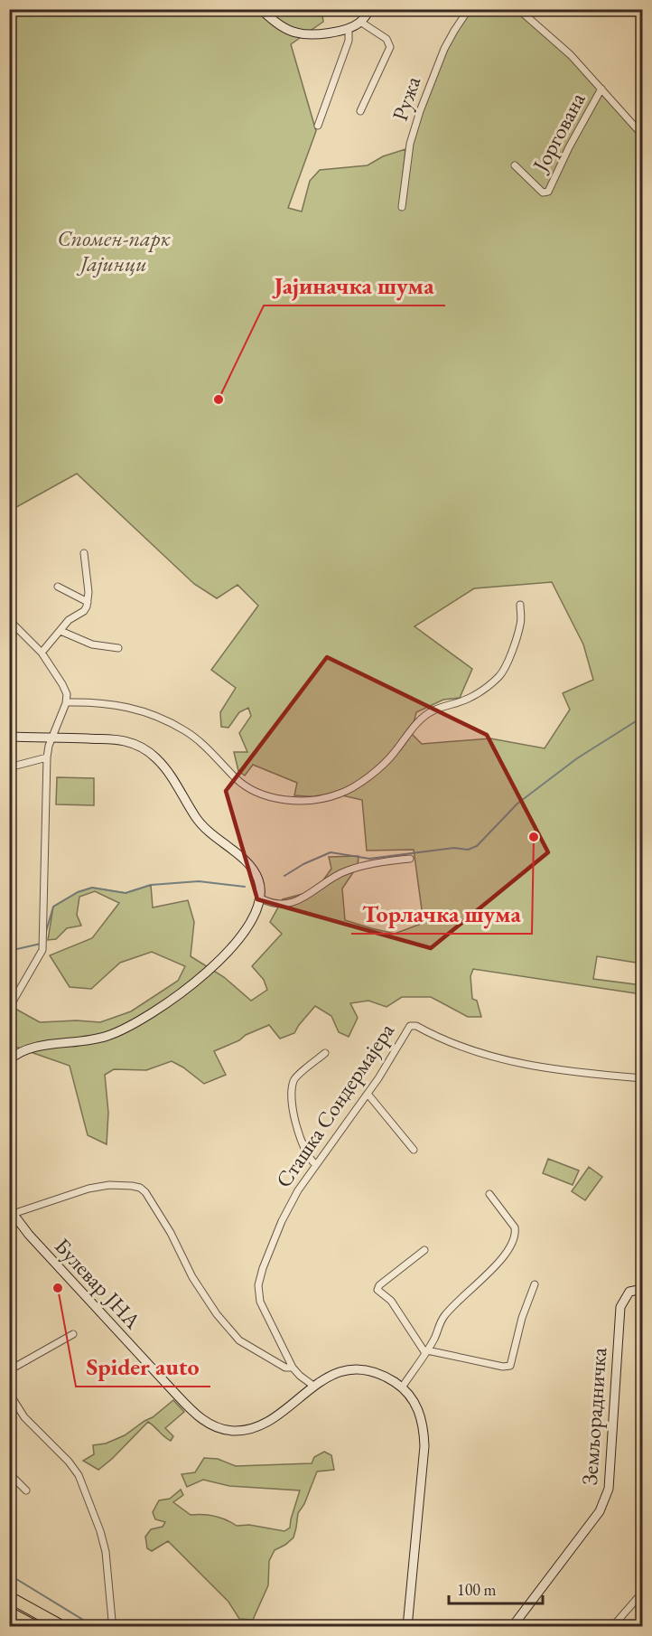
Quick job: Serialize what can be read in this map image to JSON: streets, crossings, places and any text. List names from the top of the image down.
{
  "streets": {
    "main road": ["Булевар ЈНА", "Земљорадничка"],
    "street": ["Ружа", "Јоргована", "Сташка Сондермајера"]
  },
  "parks": ["Спомен-парк Јајинци"],
  "places": ["Јајиначка шума", "Торлачка шума", "Spider auto"],
  "scale_bar": "100 m"
}
